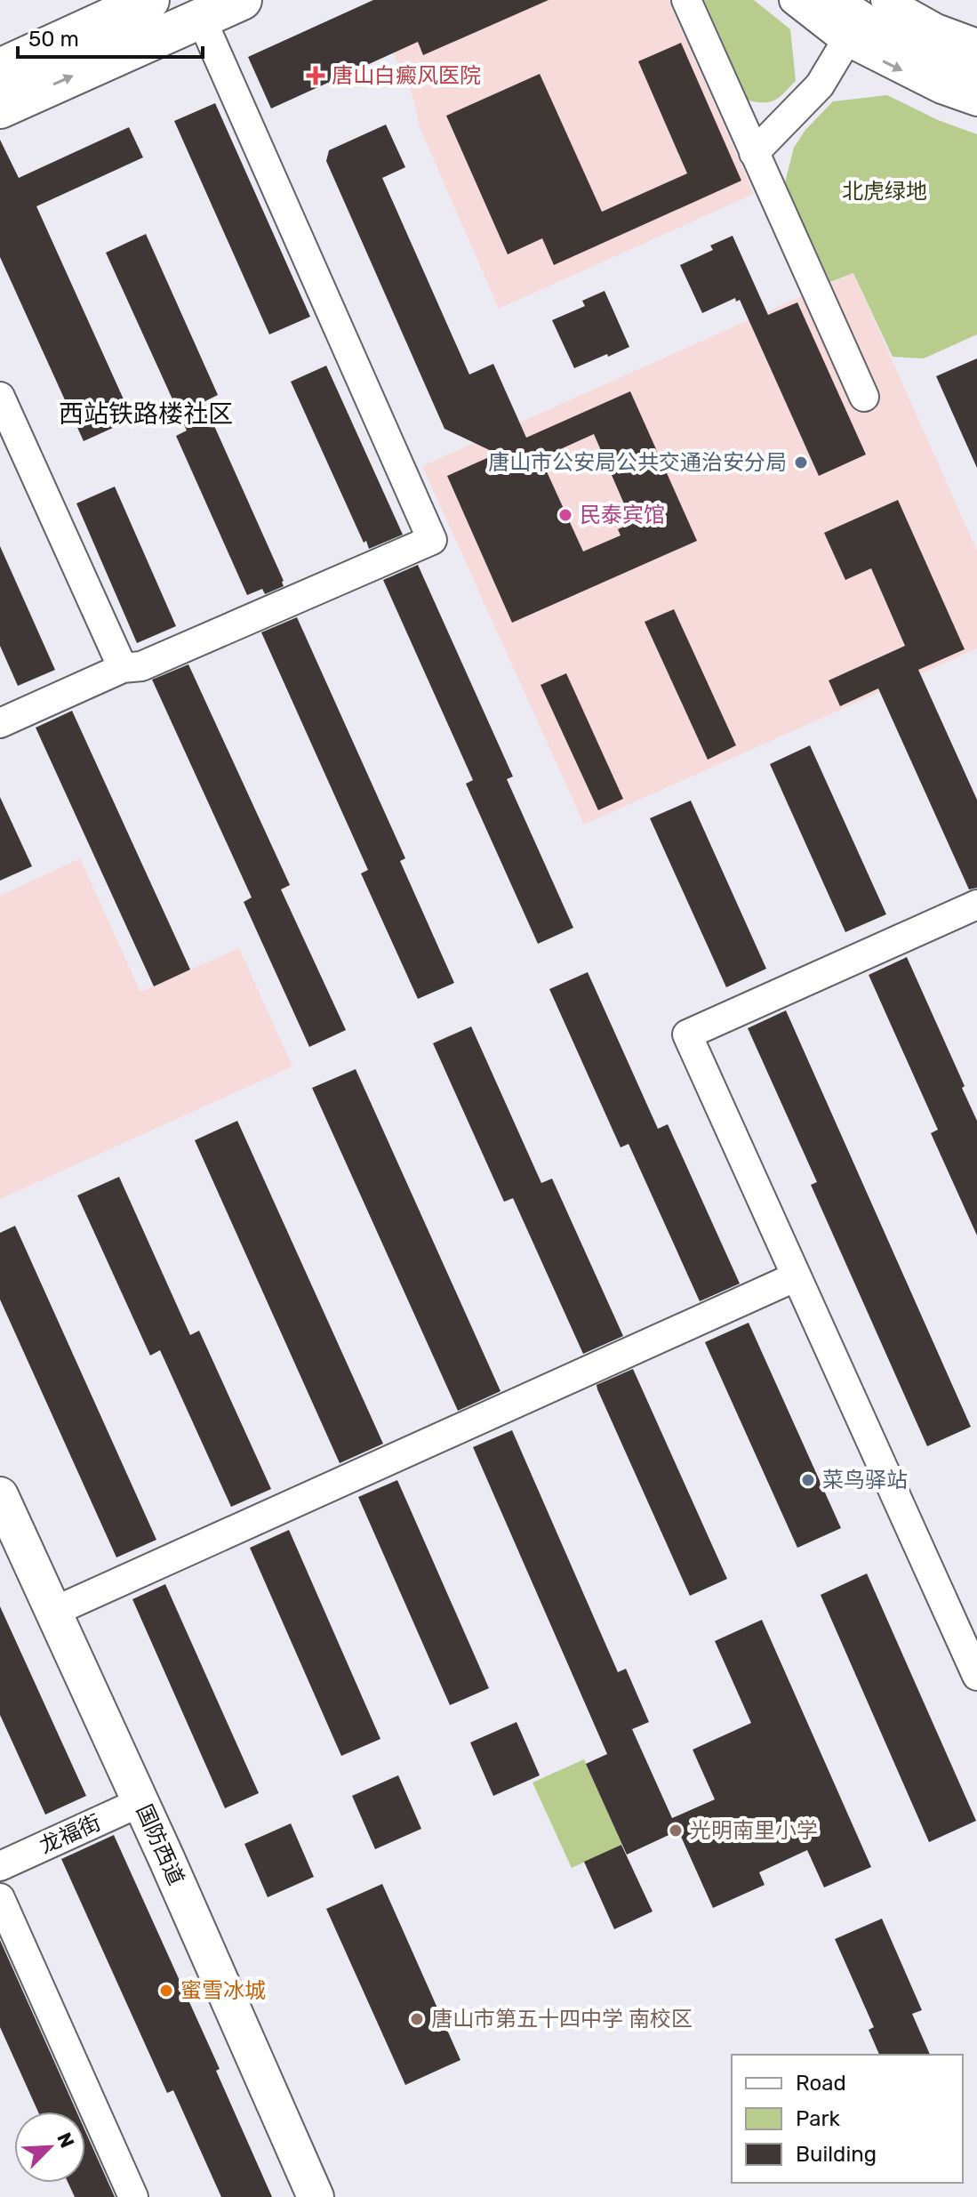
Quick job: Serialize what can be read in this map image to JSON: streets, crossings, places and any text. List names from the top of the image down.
{
  "streets": {
    "street": ["龙福街", "国防西道"]
  },
  "crossings": [
    ["龙福街", "国防西道"]
  ],
  "districts": ["西站铁路楼社区"],
  "parks": ["北虎绿地"],
  "places": {
    "health": ["唐山白癜风医院"],
    "other": [
      "唐山市公安局公共交通治安分局",
      "民泰宾馆",
      "菜鸟驿站",
      "光明南里小学",
      "蜜雪冰城",
      "唐山市第五十四中学 南校区"
    ]
  },
  "legend": ["Road", "Park", "Building"],
  "scale_bar": "50 m",
  "north": "top right"
}
